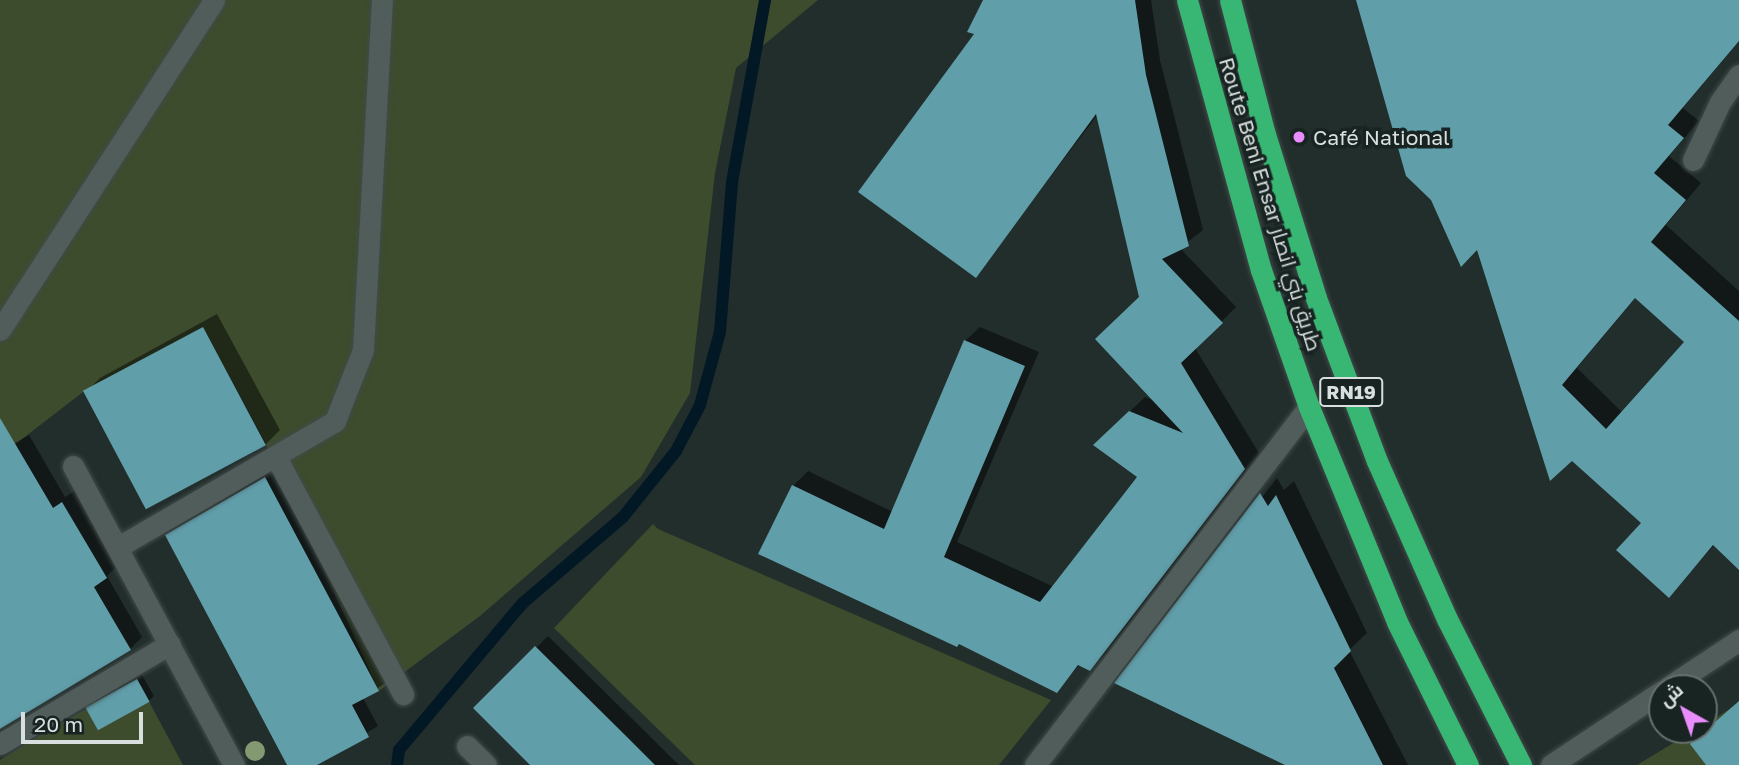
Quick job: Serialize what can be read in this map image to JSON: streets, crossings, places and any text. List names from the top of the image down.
{
  "streets": {
    "highway": ["Route Beni Ensar طريق بني انصار", "RN19"]
  },
  "places": ["Café National"],
  "scale_bar": "20 m",
  "north": "top left"
}
